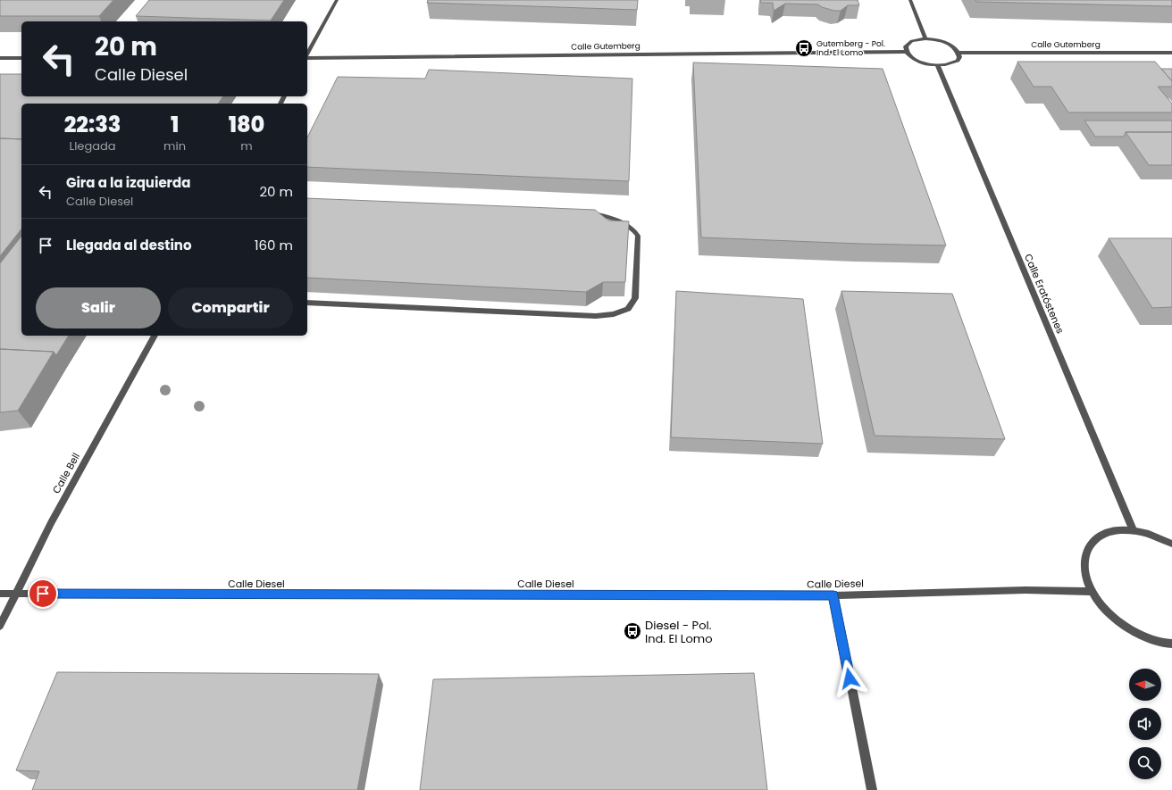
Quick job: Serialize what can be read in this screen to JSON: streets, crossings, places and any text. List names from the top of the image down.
{
  "streets": {
    "street": [
      "Calle Gutemberg",
      "Calle Eratóstenes",
      "Calle Bell",
      "Calle Diesel"
    ]
  },
  "crossings": [
    ["Calle Bell", "Calle Diesel"]
  ],
  "places": {
    "bus stop": ["Gutemberg - Pol. Ind. El Lomo", "Diesel - Pol. Ind. El Lomo"]
  },
  "north": "left",
  "page": {
    "turn": ["20 m", "Calle Diesel"],
    "eta": [
      "22:33",
      "Llegada",
      "1",
      "min",
      "180",
      "m"
    ],
    "list": [
      {
        "name": "Gira a la izquierda",
        "note": "Calle Diesel",
        "value": "20 m"
      },
      {
        "name": "Llegada al destino",
        "value": "160 m"
      }
    ],
    "buttons": ["Salir", "Compartir"]
  }
}
